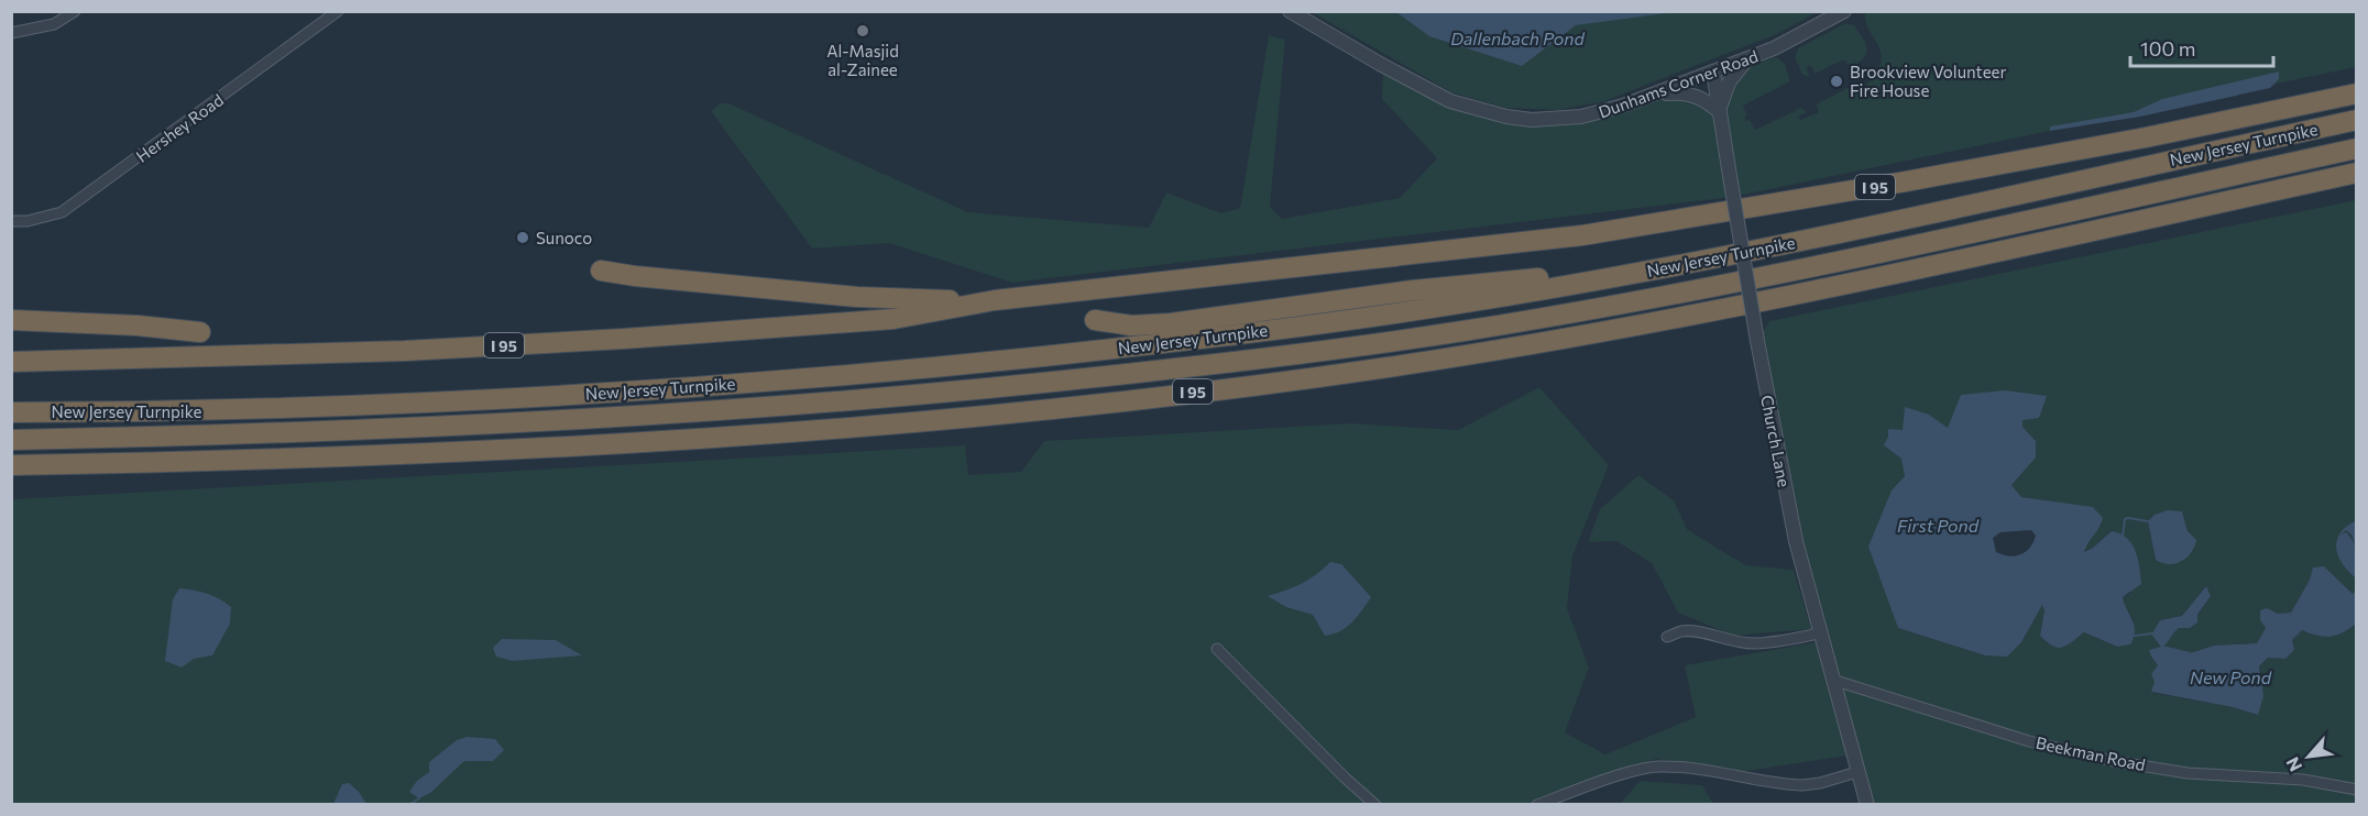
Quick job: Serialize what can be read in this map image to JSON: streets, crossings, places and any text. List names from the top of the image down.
{
  "streets": {
    "highway": ["New Jersey Turnpike", "I 95"],
    "street": [
      "Dunhams Corner Road",
      "Hershey Road",
      "Church Lane",
      "Beekman Road"
    ]
  },
  "crossings": [
    ["Dunhams Corner Road", "Church Lane"],
    ["Church Lane", "Beekman Road"]
  ],
  "water": ["Dallenbach Pond", "First Pond", "New Pond"],
  "places": ["Al-Masjid al-Zainee", "Brookview Volunteer Fire House", "Sunoco"],
  "scale_bar": "100 m",
  "north": "bottom left"
}
